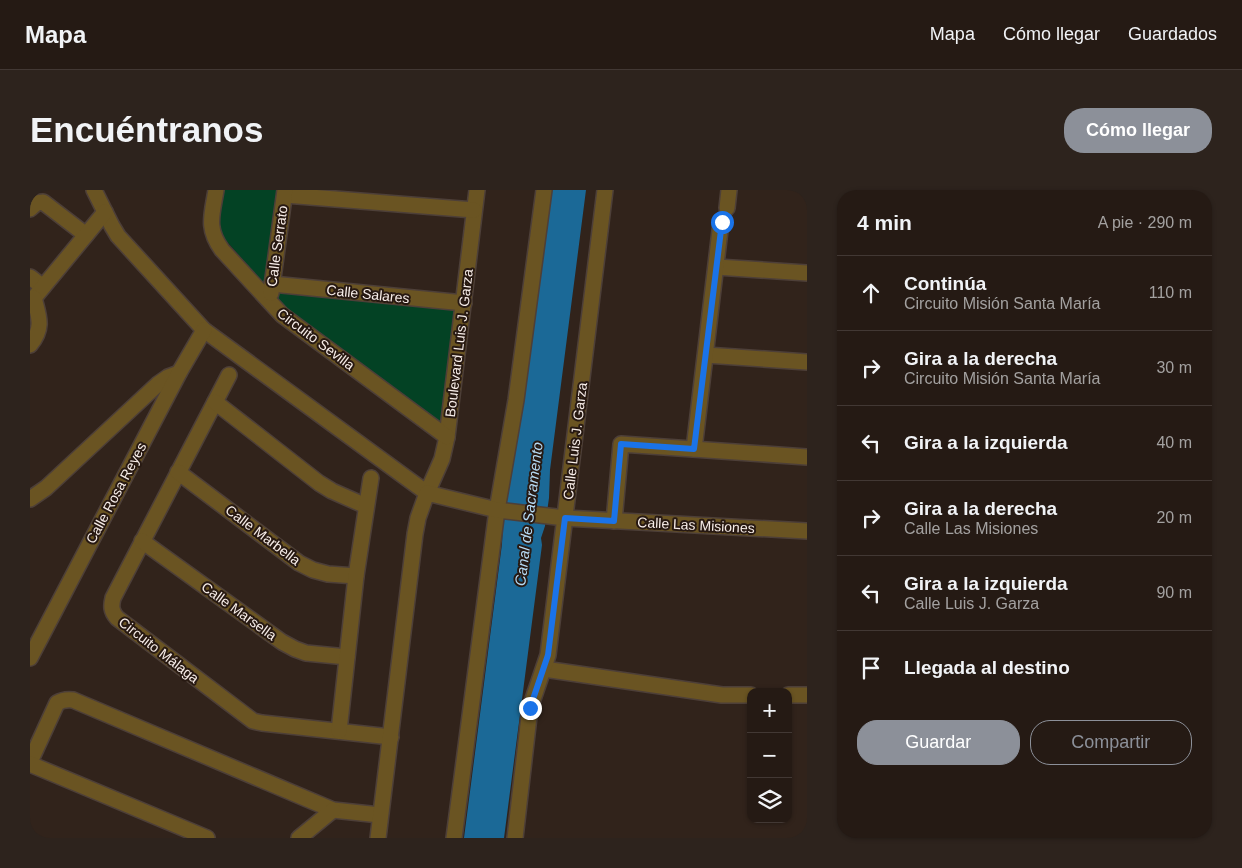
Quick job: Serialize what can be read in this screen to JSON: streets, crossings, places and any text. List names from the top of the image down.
{
  "streets": {
    "street": [
      "Calle Serrato",
      "Calle Salares",
      "Circuito Sevilla",
      "Boulevard Luis J. Garza",
      "Calle Luis J. Garza",
      "Calle Rosa Reyes",
      "Calle Las Misiones",
      "Calle Marbella",
      "Calle Marsella",
      "Circuito Málaga"
    ]
  },
  "crossings": [
    ["Calle Serrato", "Calle Salares"],
    ["Calle Serrato", "Circuito Sevilla"],
    ["Calle Salares", "Boulevard Luis J. Garza"],
    ["Circuito Sevilla", "Boulevard Luis J. Garza"],
    ["Boulevard Luis J. Garza", "Calle Las Misiones"],
    ["Calle Luis J. Garza", "Calle Las Misiones"],
    ["Calle Marbella", "Circuito Málaga"],
    ["Calle Marsella", "Circuito Málaga"]
  ],
  "water": ["Canal de Sacramento"],
  "page": {
    "header": "Mapa",
    "nav": ["Mapa", "Cómo llegar", "Guardados"],
    "buttons": [
      "Cómo llegar",
      ["Guardar", "Compartir"]
    ],
    "title": "Encuéntranos",
    "heading": ["4 min", "A pie · 290 m"],
    "list": [
      ["Continúa", "Circuito Misión Santa María", "110 m"],
      ["Gira a la derecha", "Circuito Misión Santa María", "30 m"],
      ["Gira a la izquierda", "40 m"],
      ["Gira a la derecha", "Calle Las Misiones", "20 m"],
      ["Gira a la izquierda", "Calle Luis J. Garza", "90 m"],
      "Llegada al destino"
    ],
    "map_buttons": ["+", "−"]
  }
}
